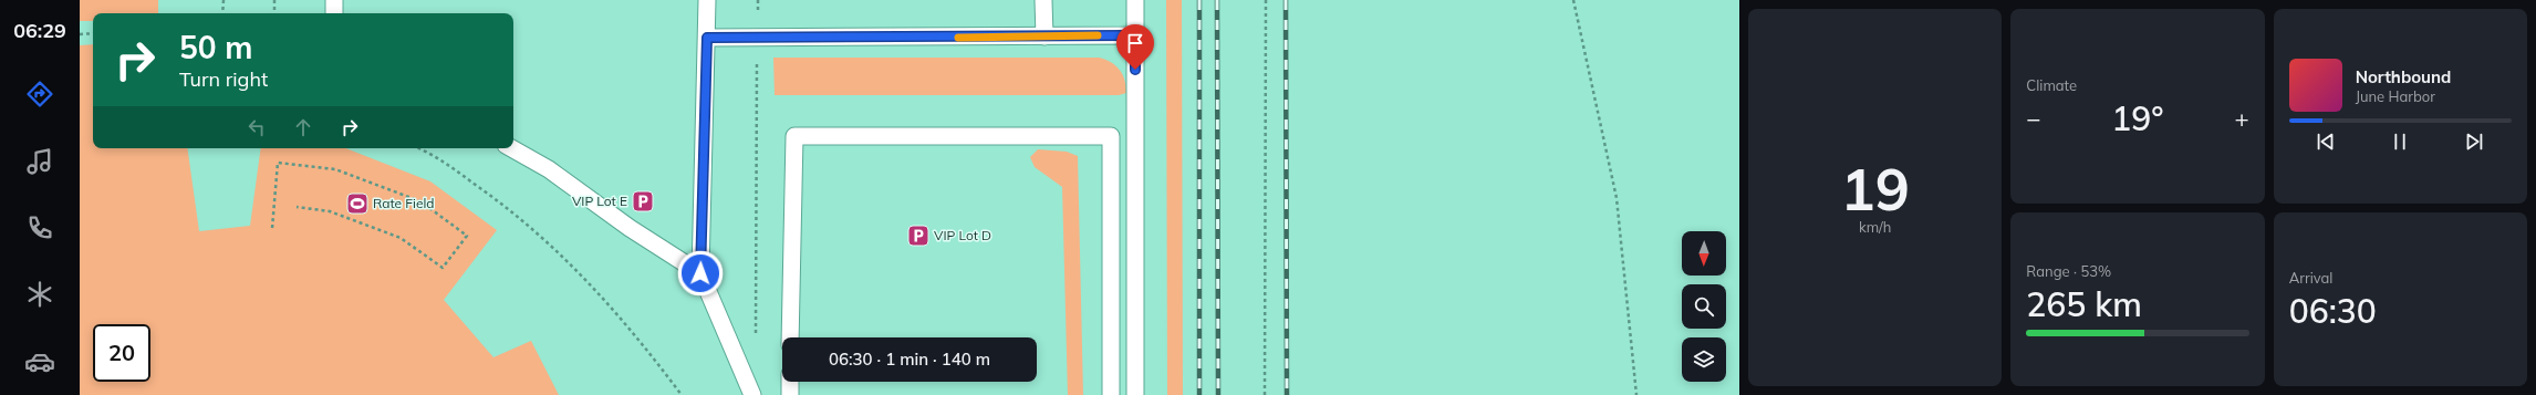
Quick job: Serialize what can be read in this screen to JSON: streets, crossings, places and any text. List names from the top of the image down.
{
  "places": {
    "parking": ["VIP Lot E", "VIP Lot D"],
    "sports": ["Rate Field"]
  },
  "north": "bottom",
  "page": {
    "tabs": "06:29",
    "tile": [
      ["19", "km/h"],
      "Climate",
      ["Range · 53%", "265 km"],
      ["Arrival", "06:30"]
    ],
    "turn": ["50 m", "Turn right"],
    "song": ["Northbound", "June Harbor"],
    "heat": ["−", "19°", "+"],
    "limit": "20",
    "trip": "06:30 · 1 min · 140 m"
  }
}
